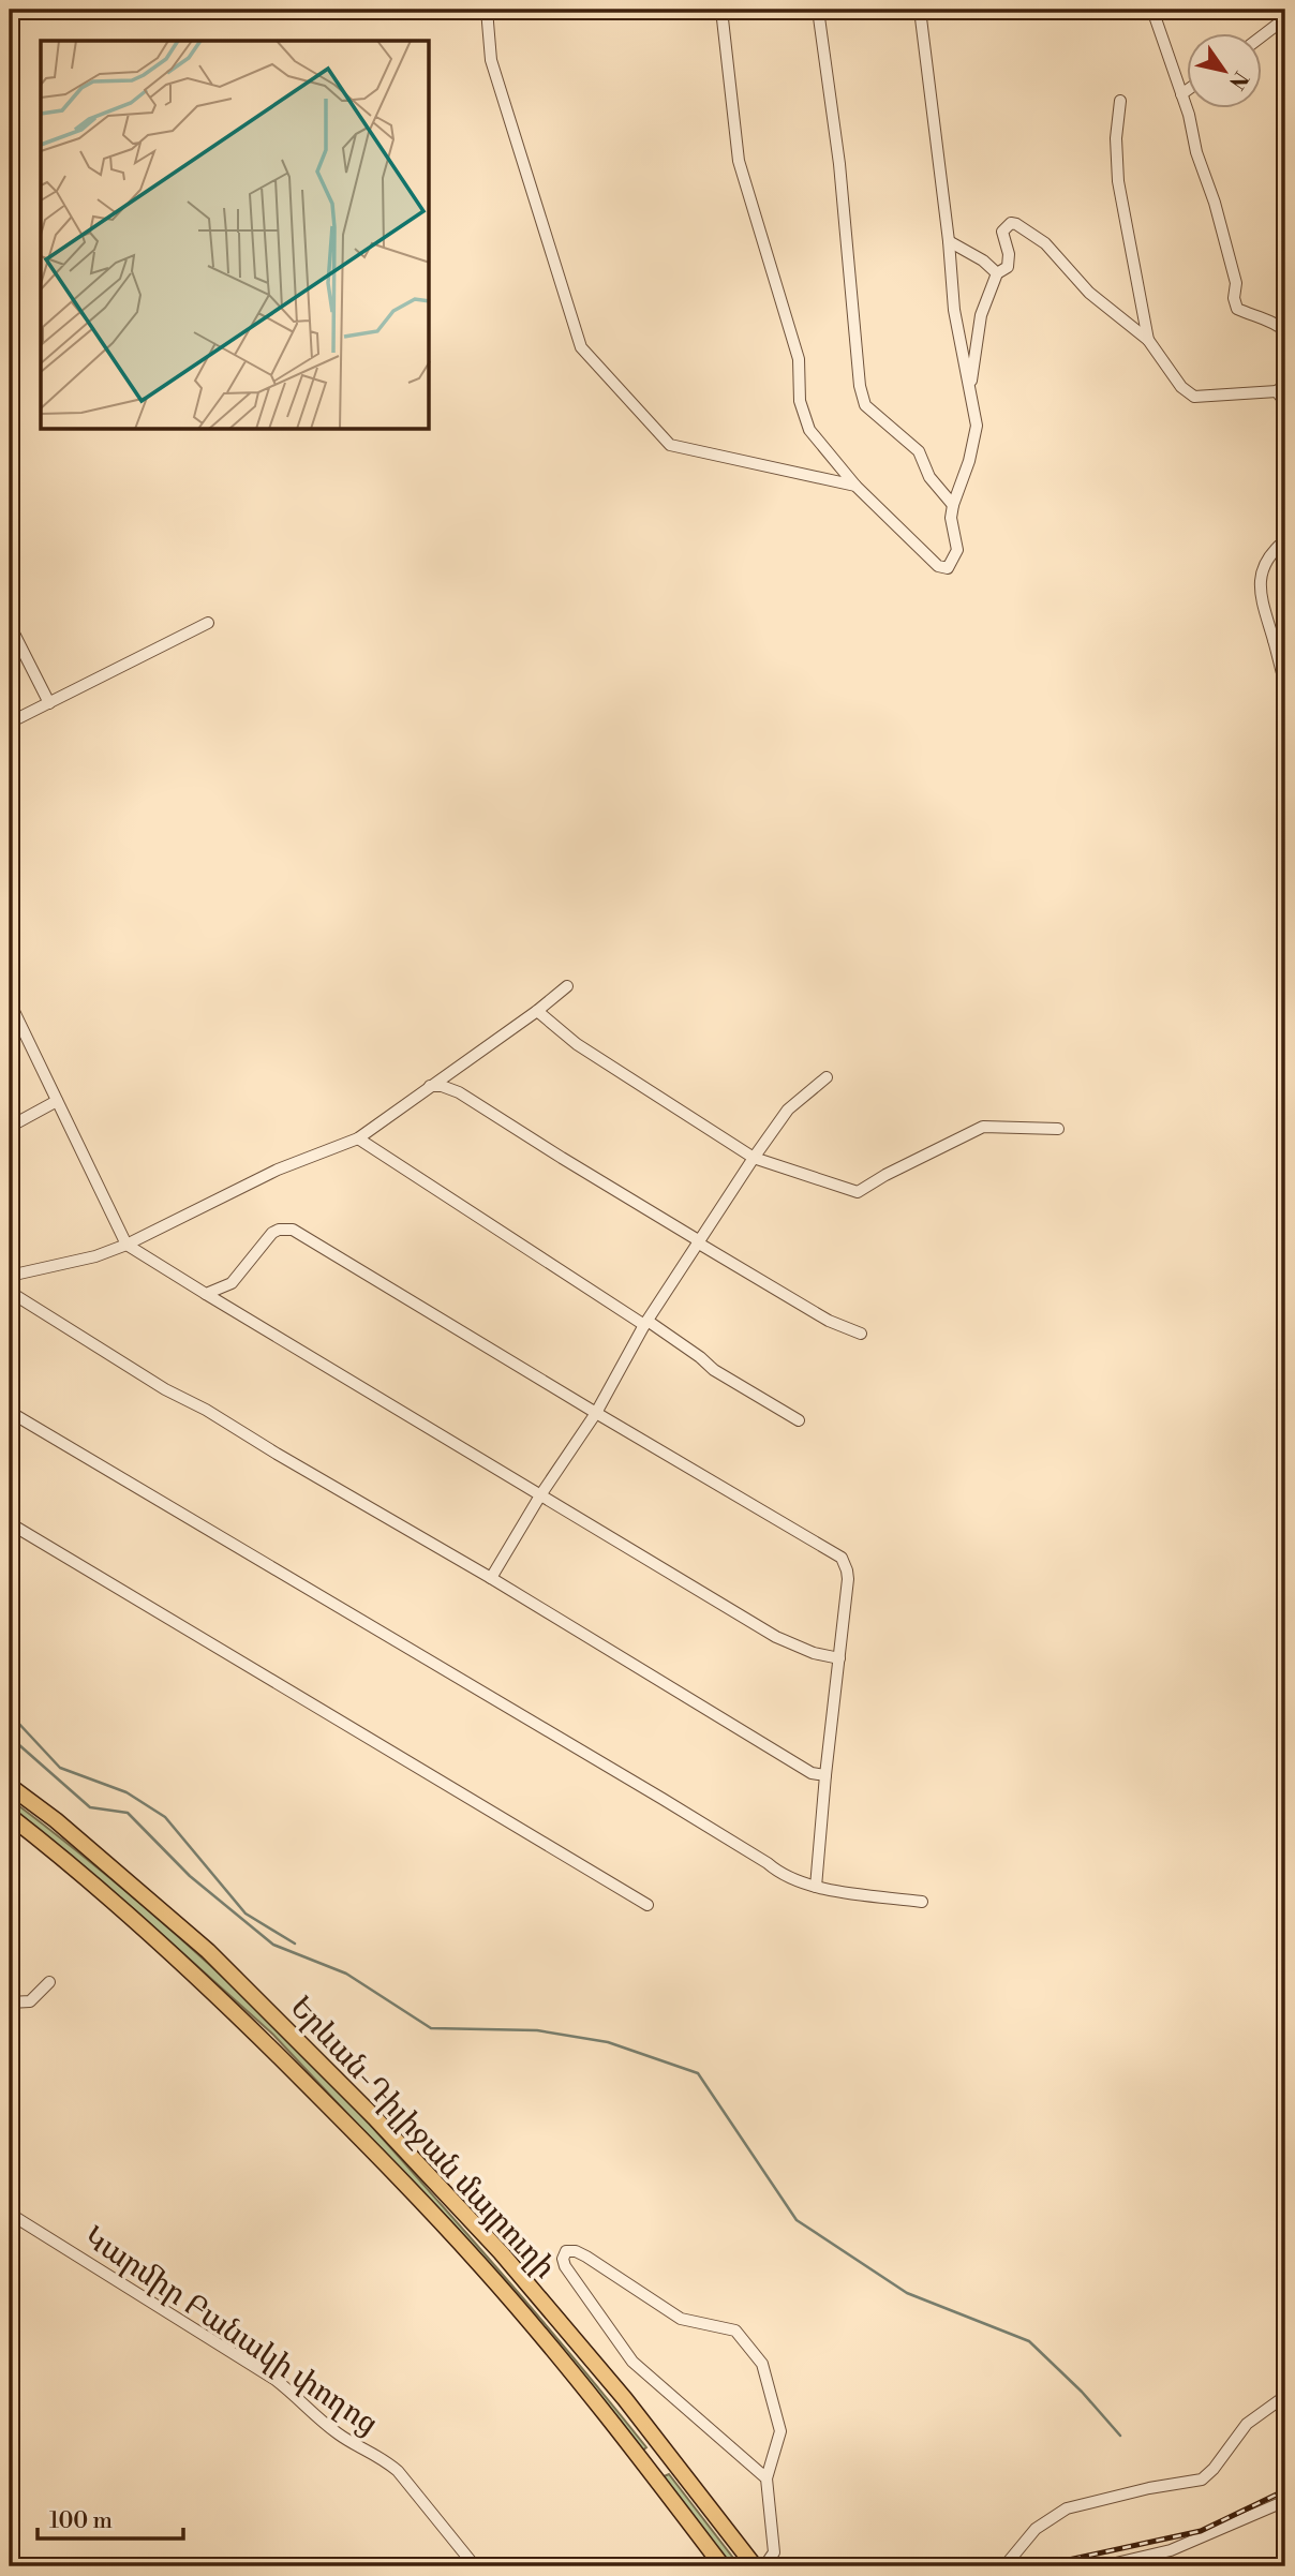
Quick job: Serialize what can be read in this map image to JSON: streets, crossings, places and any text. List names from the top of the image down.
{
  "streets": {
    "highway": ["Երևան-Դիլիջան մայրուղի"],
    "street": ["Կարմիր Բանակի փողոց"]
  },
  "scale_bar": "100 m",
  "north": "bottom right"
}
